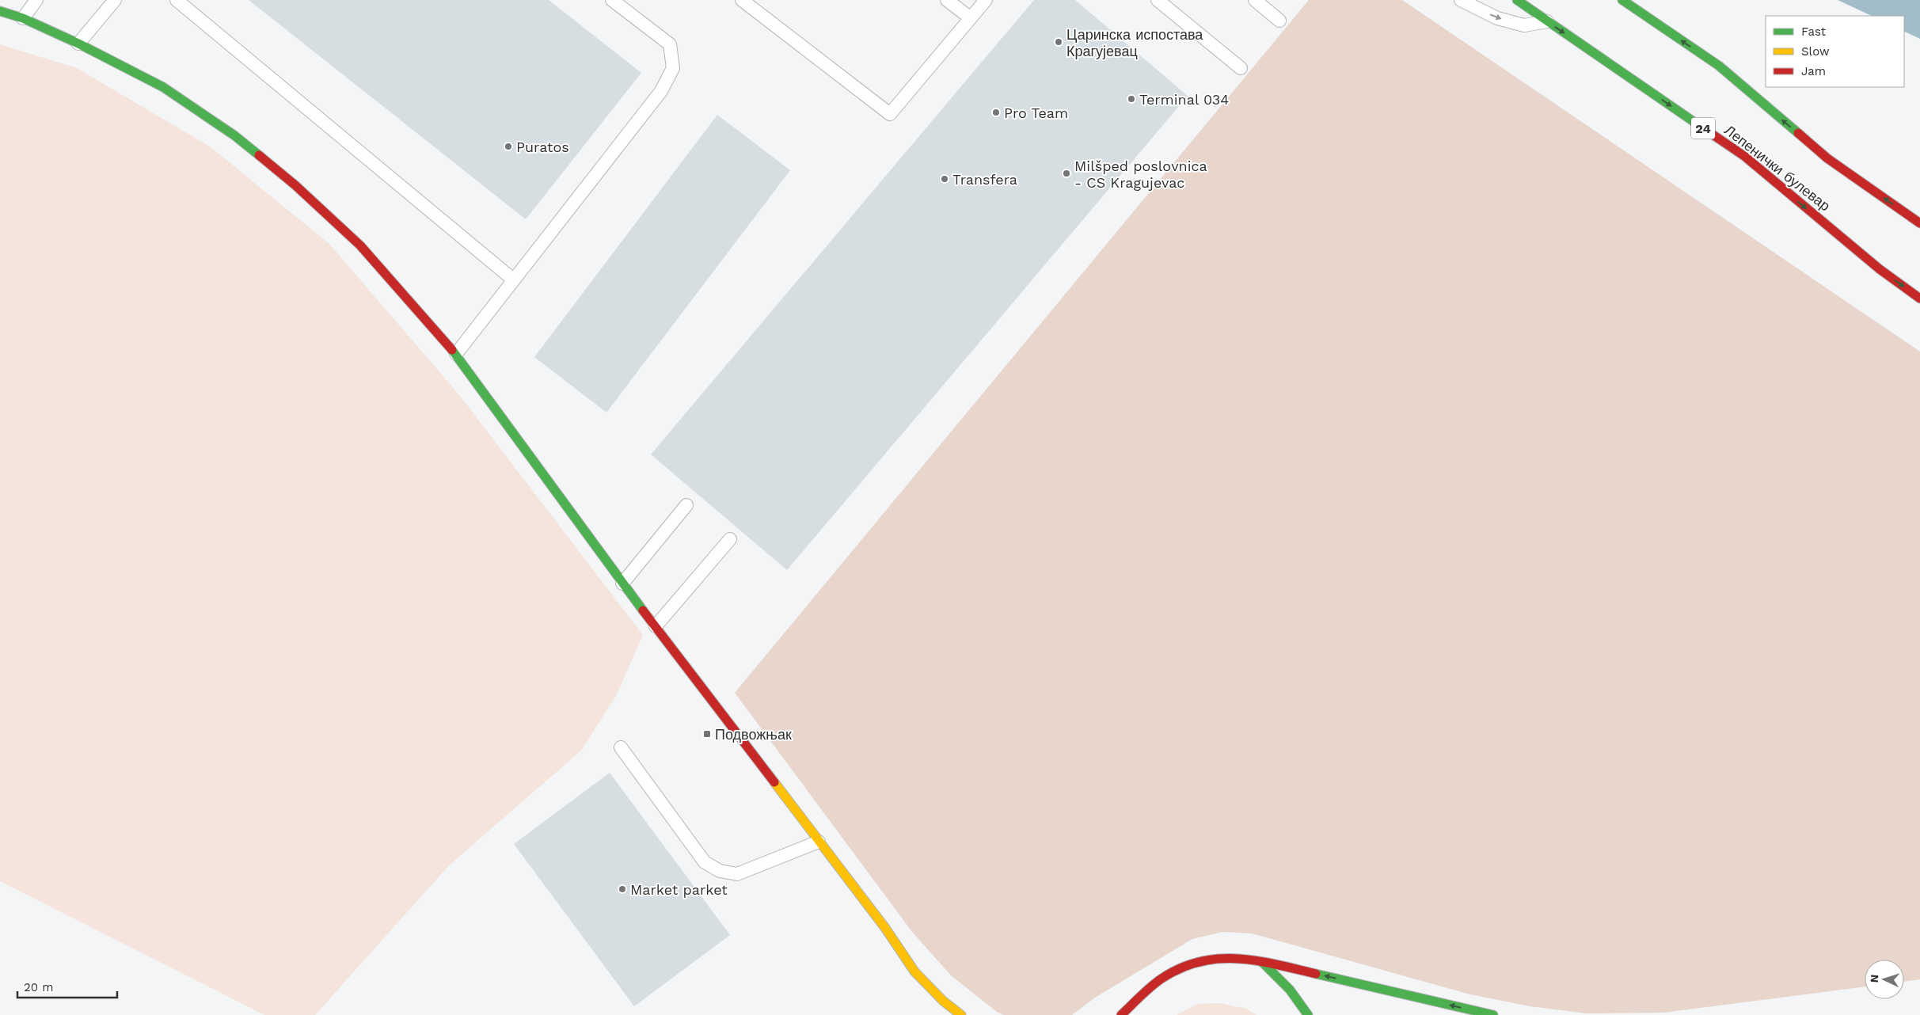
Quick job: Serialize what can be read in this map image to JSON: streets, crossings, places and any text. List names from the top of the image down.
{
  "streets": {
    "street": ["24", "Лепенички булевар"]
  },
  "places": {
    "other": [
      "Царинска испостава Крагујевац",
      "Terminal 034",
      "Pro Team",
      "Puratos",
      "Milšped poslovnica - CS Kragujevac",
      "Transfera",
      "Market parket"
    ],
    "transit": ["Подвожњак"]
  },
  "legend": ["Fast", "Slow", "Jam"],
  "scale_bar": "20 m",
  "north": "left"
}
